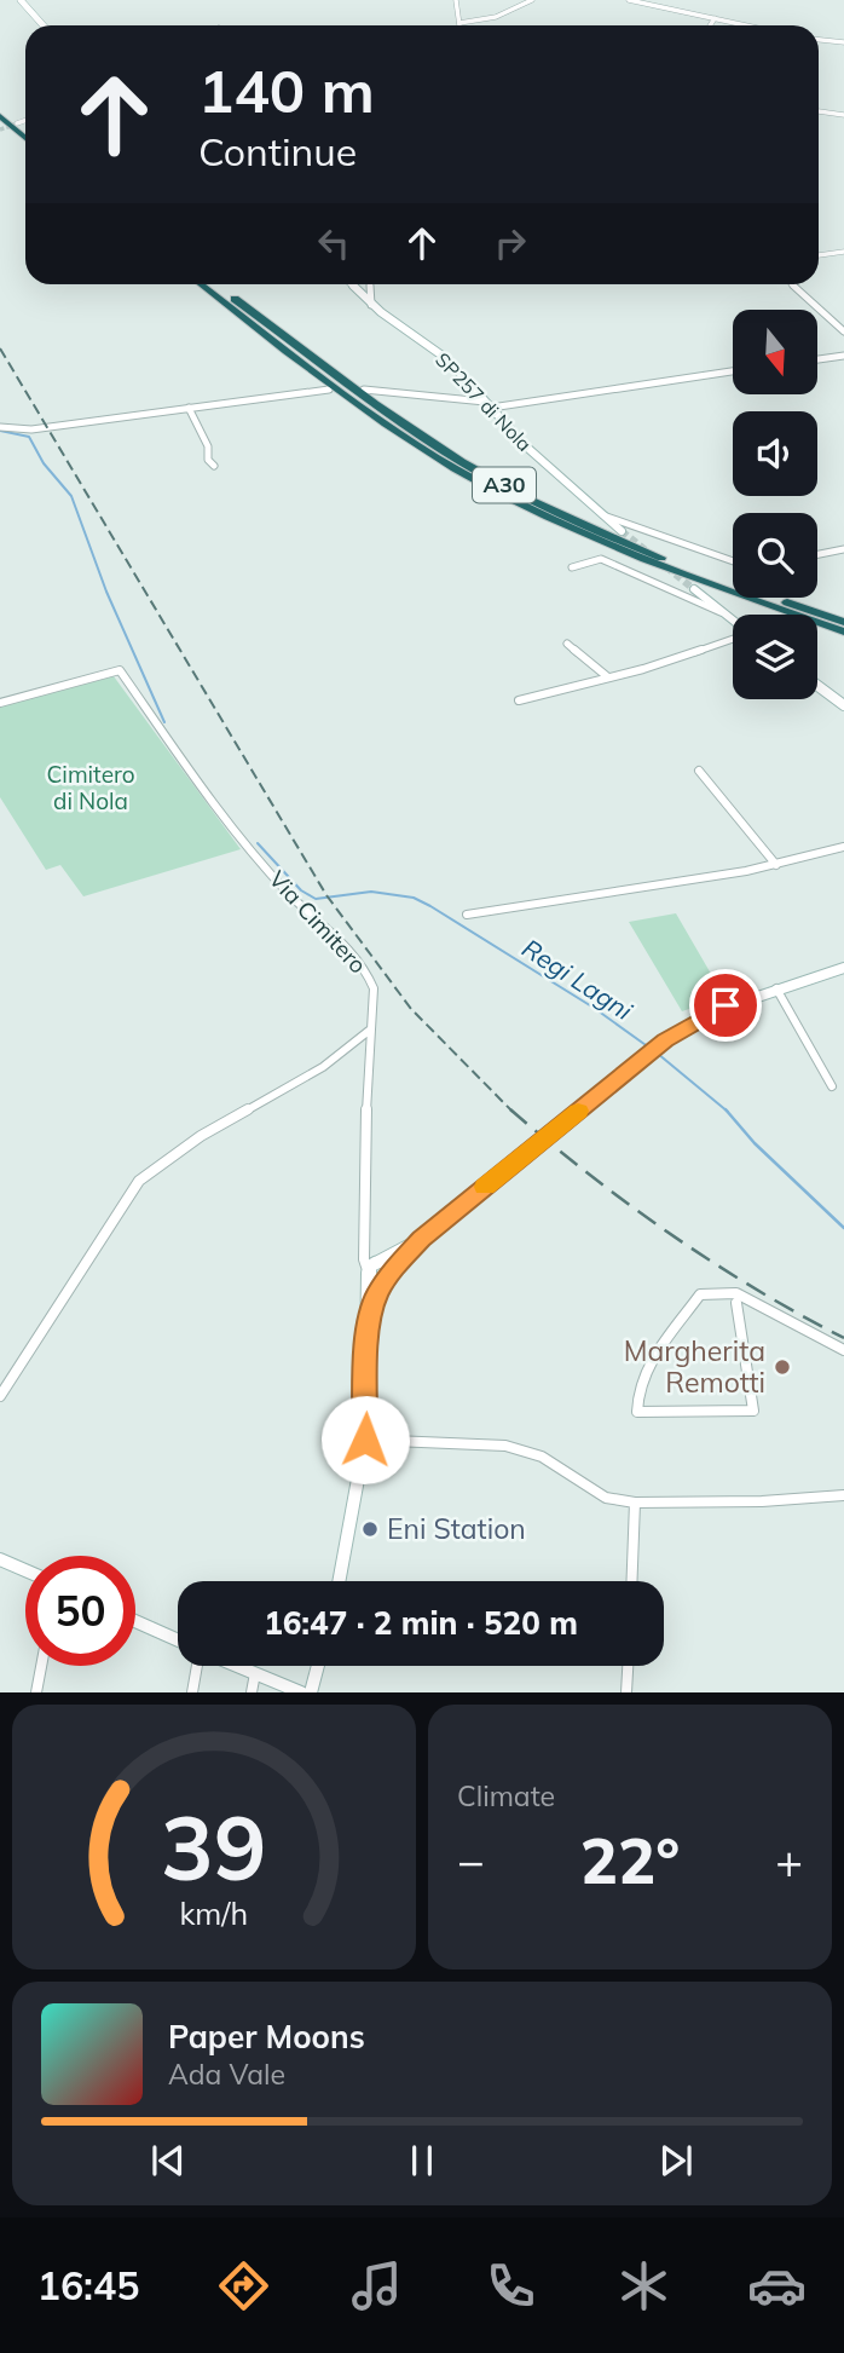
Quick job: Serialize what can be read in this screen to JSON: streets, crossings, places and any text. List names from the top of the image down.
{
  "streets": {
    "highway": ["A30"],
    "main road": ["SP257 di Nola"],
    "street": ["Via Cimitero"]
  },
  "water": ["Regi Lagni"],
  "parks": ["Cimitero di Nola"],
  "places": ["Margherita Remotti", "Eni Station"],
  "north": "bottom",
  "page": {
    "turn": ["140 m", "Continue"],
    "limit": "50",
    "trip": "16:47 · 2 min · 520 m",
    "tile": "Climate",
    "heat": ["−", "22°", "+"],
    "song": ["Paper Moons", "Ada Vale"],
    "tabs": "16:45",
    "gauge": ["39", "km/h"]
  }
}
